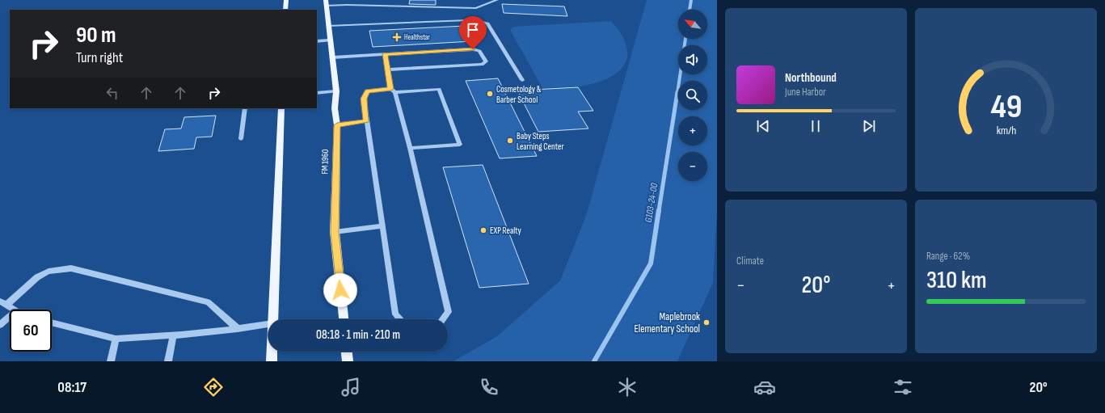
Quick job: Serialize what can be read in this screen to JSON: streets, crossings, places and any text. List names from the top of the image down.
{
  "streets": {
    "main road": ["FM 1960"]
  },
  "water": ["G103-24-00"],
  "places": {
    "health": ["Healthstar"],
    "other": [
      "Cosmetology & Barber School",
      "Baby Steps Learning Center",
      "EXP Realty",
      "Maplebrook Elementary School"
    ]
  },
  "north": "top left",
  "page": {
    "map_buttons": ["+", "−"],
    "turn": ["90 m", "Turn right"],
    "song": ["Northbound", "June Harbor"],
    "tile": [
      "Climate",
      ["Range · 62%", "310 km"]
    ],
    "heat": ["−", "20°", "+"],
    "limit": "60",
    "trip": "08:18 · 1 min · 210 m",
    "tabs": ["08:17", "20°"],
    "gauge": ["49", "km/h"]
  }
}
